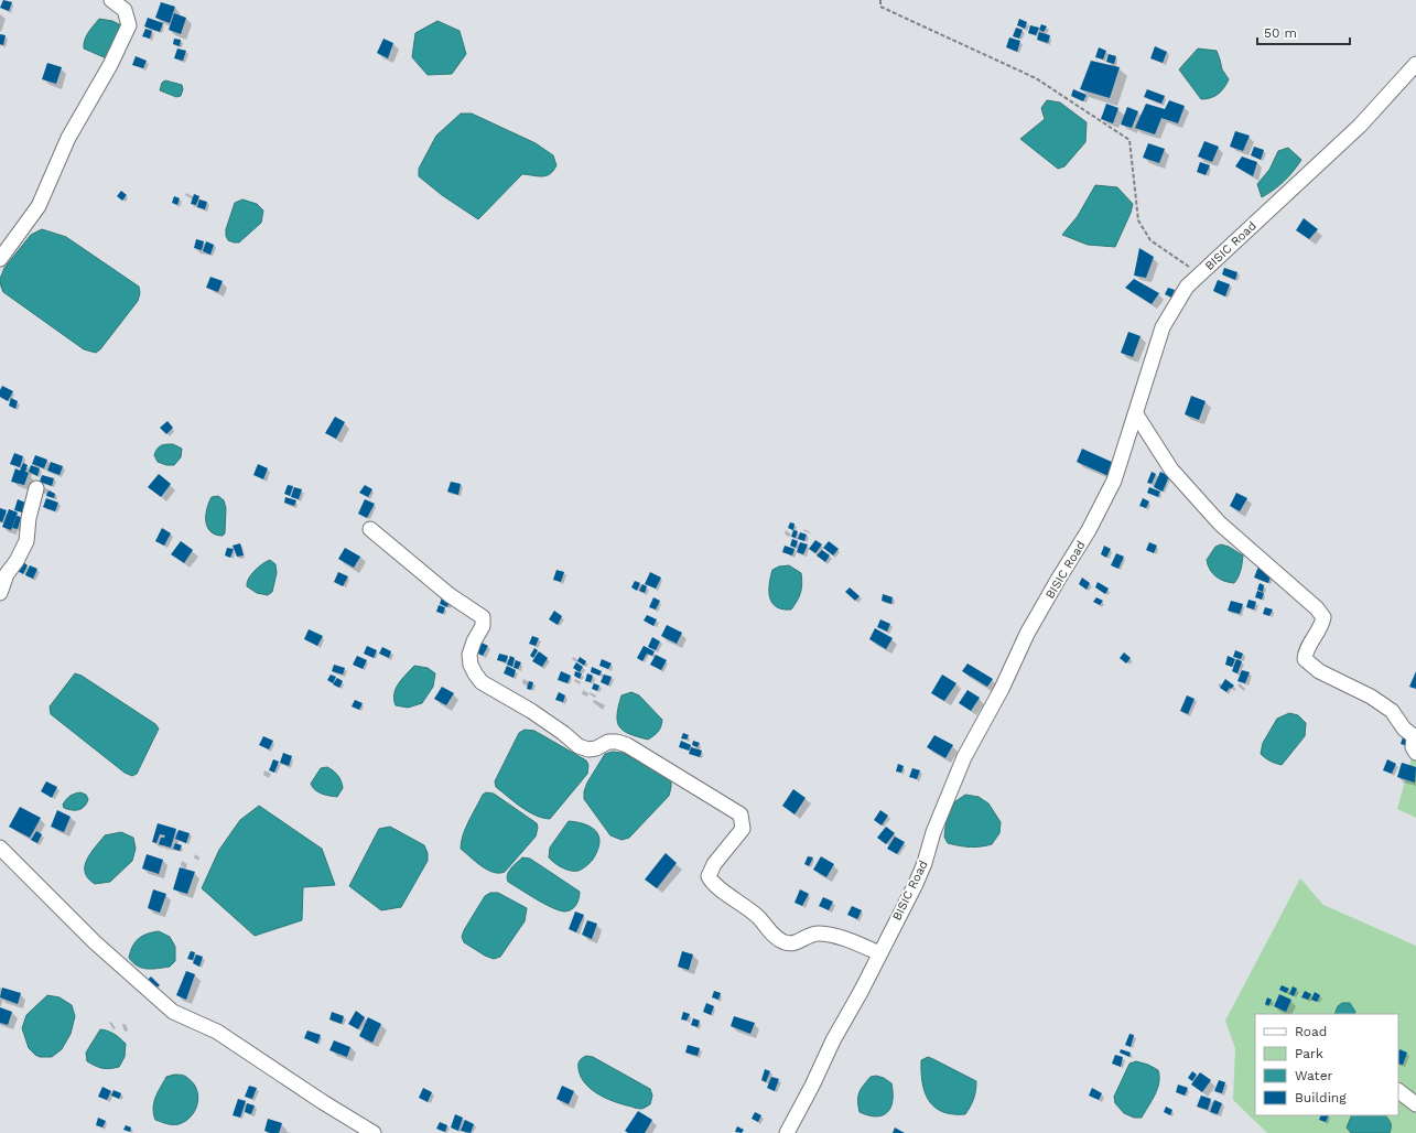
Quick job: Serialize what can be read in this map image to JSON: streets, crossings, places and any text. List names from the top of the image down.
{
  "streets": {
    "street": ["BISIC Road"]
  },
  "legend": [
    "Road",
    "Park",
    "Water",
    "Building"
  ],
  "scale_bar": "50 m"
}
